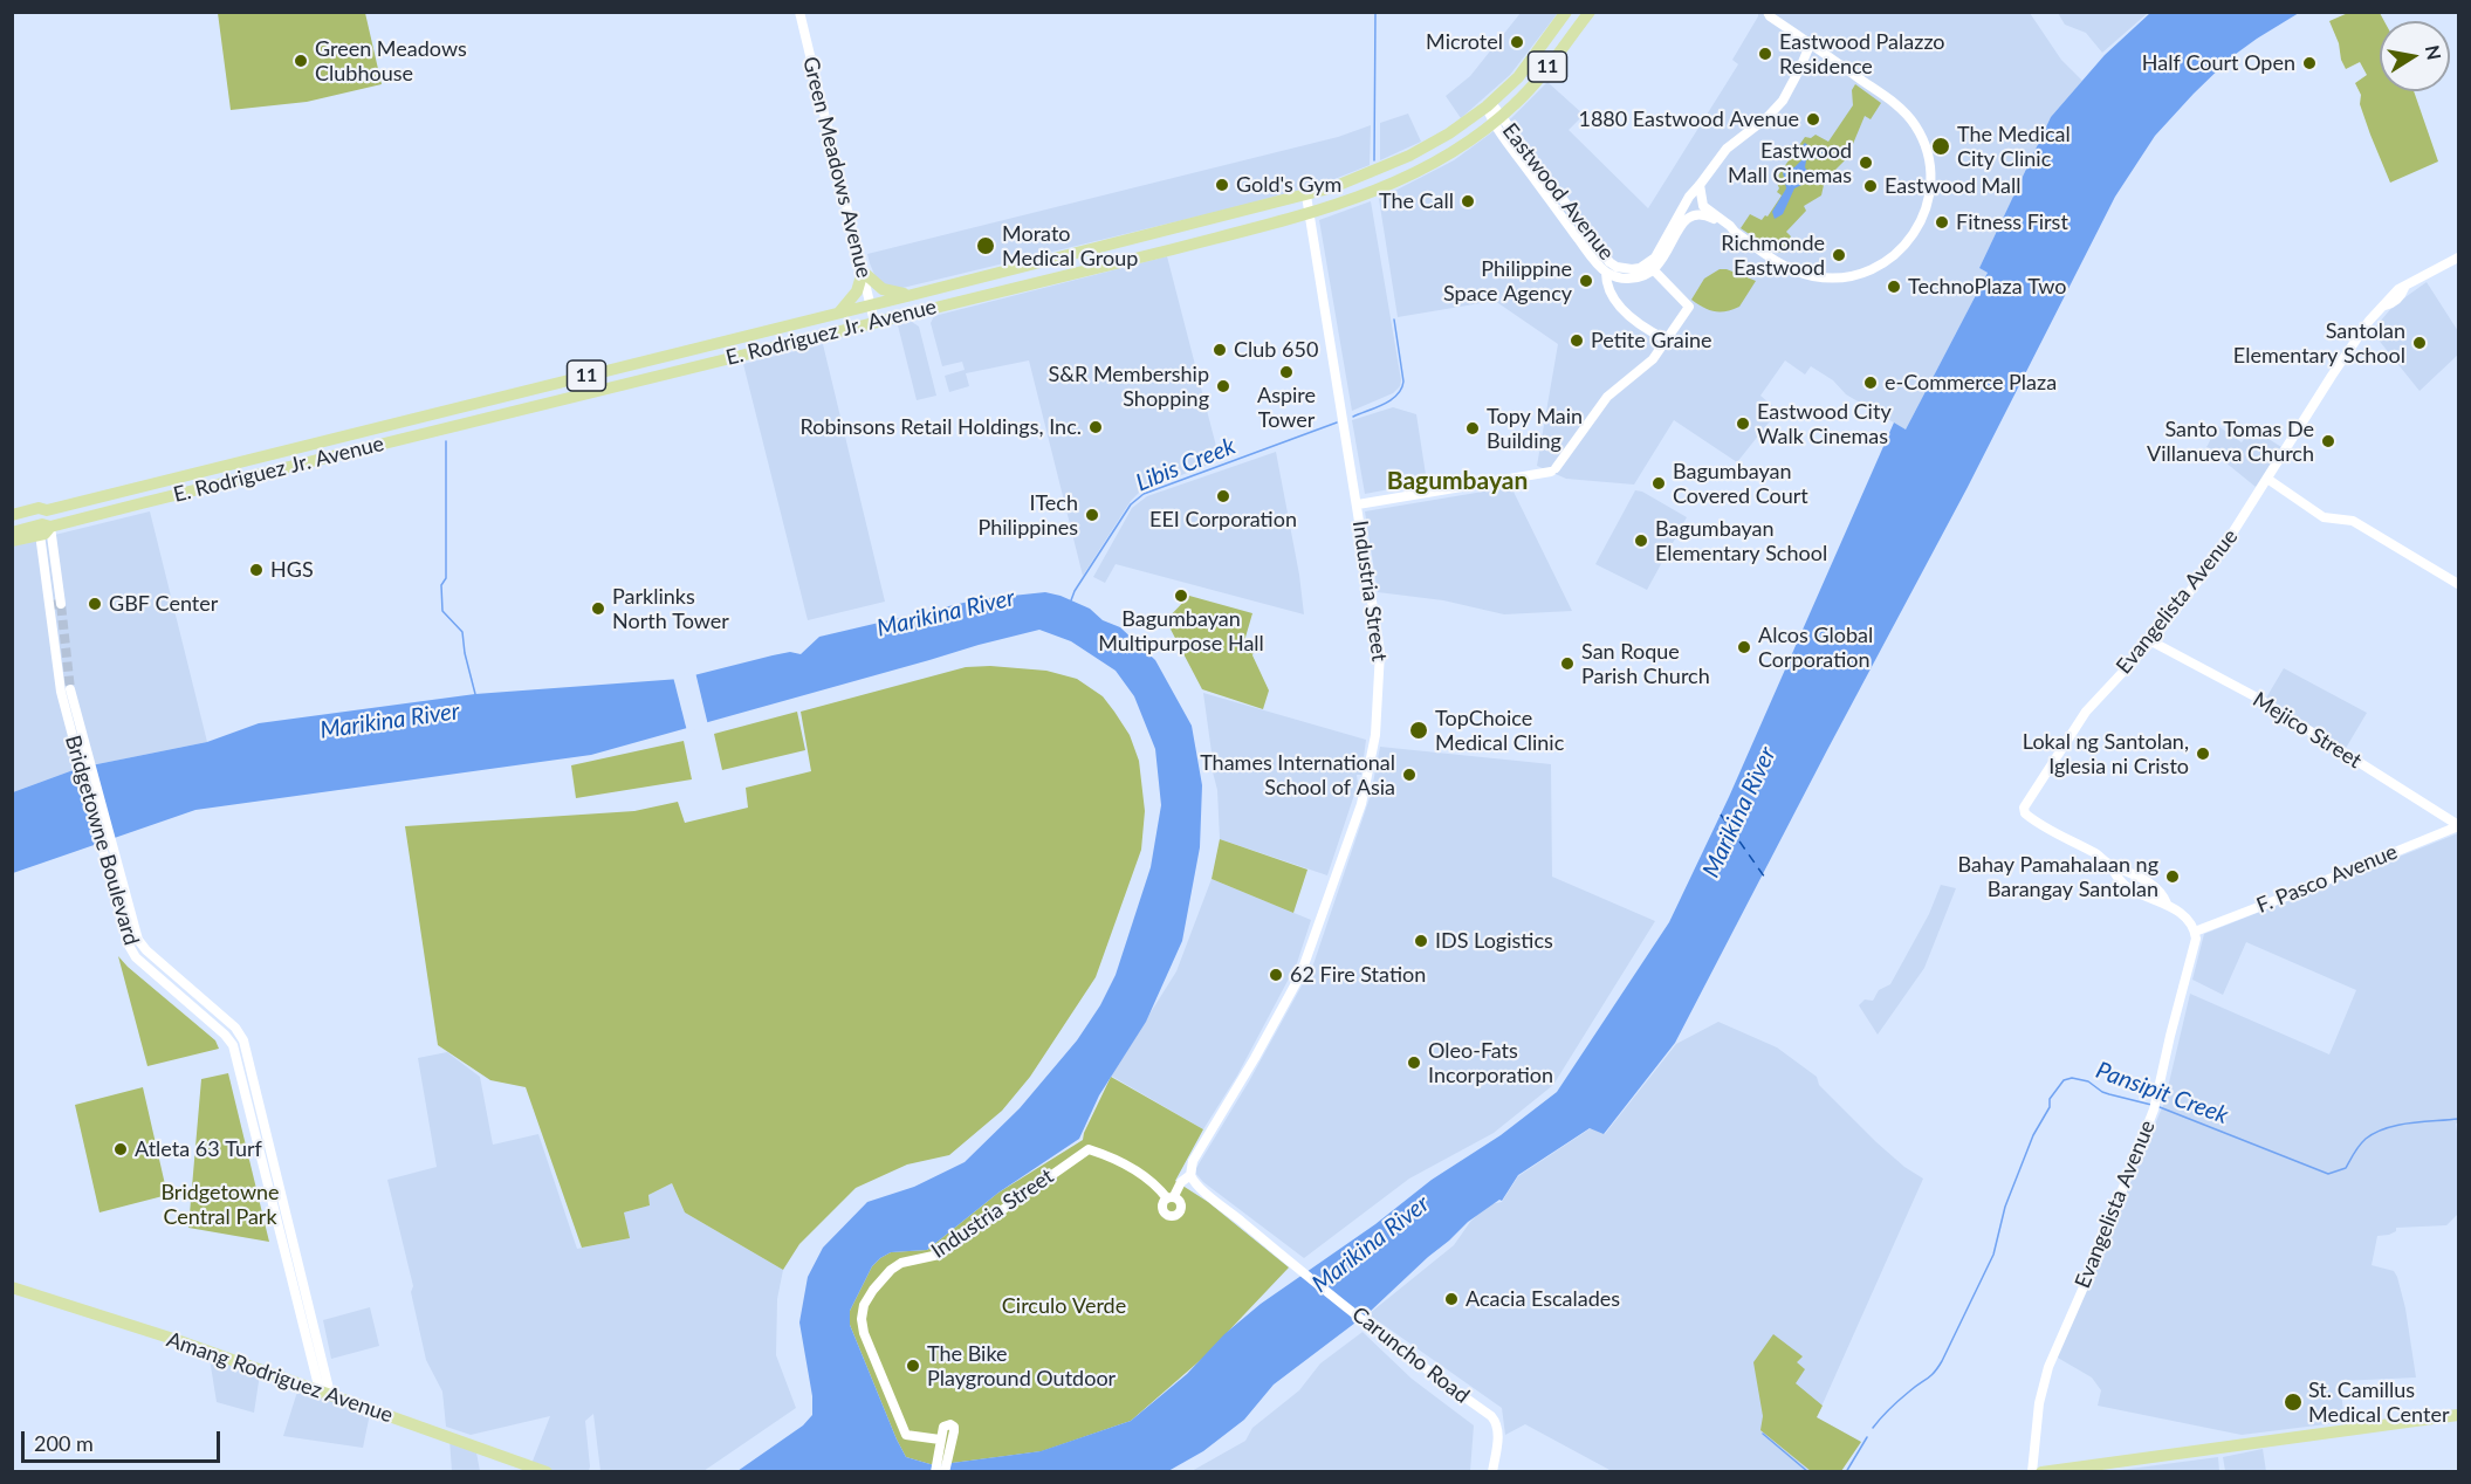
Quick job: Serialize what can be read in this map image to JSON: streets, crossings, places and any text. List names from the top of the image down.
{
  "streets": {
    "main road": ["11", "E. Rodriguez Jr. Avenue", "Amang Rodriguez Avenue"],
    "street": [
      "Green Meadows Avenue",
      "Eastwood Avenue",
      "Industria Street",
      "Evangelista Avenue",
      "Mejico Street",
      "Bridgetowne Boulevard",
      "F. Pasco Avenue",
      "Caruncho Road"
    ]
  },
  "crossings": [
    ["11", "E. Rodriguez Jr. Avenue"],
    ["11", "Bridgetowne Boulevard"],
    ["Green Meadows Avenue", "E. Rodriguez Jr. Avenue"],
    ["Eastwood Avenue", "E. Rodriguez Jr. Avenue"],
    ["E. Rodriguez Jr. Avenue", "Industria Street"],
    ["E. Rodriguez Jr. Avenue", "Bridgetowne Boulevard"],
    ["Industria Street", "Caruncho Road"],
    ["Evangelista Avenue", "Mejico Street"],
    ["Evangelista Avenue", "F. Pasco Avenue"],
    ["Mejico Street", "F. Pasco Avenue"],
    ["Bridgetowne Boulevard", "Amang Rodriguez Avenue"]
  ],
  "districts": ["Bagumbayan"],
  "water": ["Libis Creek", "Marikina River", "Pansipit Creek"],
  "parks": ["Bridgetowne Central Park", "Circulo Verde"],
  "places": [
    "Microtel",
    "Eastwood Palazzo Residence",
    "Green Meadows Clubhouse",
    "Half Court Open",
    "1880 Eastwood Avenue",
    "The Medical City Clinic",
    "Eastwood Mall Cinemas",
    "Gold's Gym",
    "Eastwood Mall",
    "The Call",
    "Fitness First",
    "Morato Medical Group",
    "Richmonde Eastwood",
    "Philippine Space Agency",
    "TechnoPlaza Two",
    "Petite Graine",
    "Santolan Elementary School",
    "Club 650",
    "Aspire Tower",
    "e-Commerce Plaza",
    "S&R Membership Shopping",
    "Eastwood City Walk Cinemas",
    "Robinsons Retail Holdings, Inc.",
    "Topy Main Building",
    "Santo Tomas De Villanueva Church",
    "Bagumbayan Covered Court",
    "EEI Corporation",
    "ITech Philippines",
    "Bagumbayan Elementary School",
    "HGS",
    "Bagumbayan Multipurpose Hall",
    "GBF Center",
    "Parklinks North Tower",
    "Alcos Global Corporation",
    "San Roque Parish Church",
    "TopChoice Medical Clinic",
    "Lokal ng Santolan, Iglesia ni Cristo",
    "Thames International School of Asia",
    "Bahay Pamahalaan ng Barangay Santolan",
    "IDS Logistics",
    "62 Fire Station",
    "Oleo-Fats Incorporation",
    "Atleta 63 Turf",
    "Acacia Escalades",
    "The Bike Playground Outdoor",
    "St. Camillus Medical Center"
  ],
  "scale_bar": "200 m",
  "north": "right"
}
